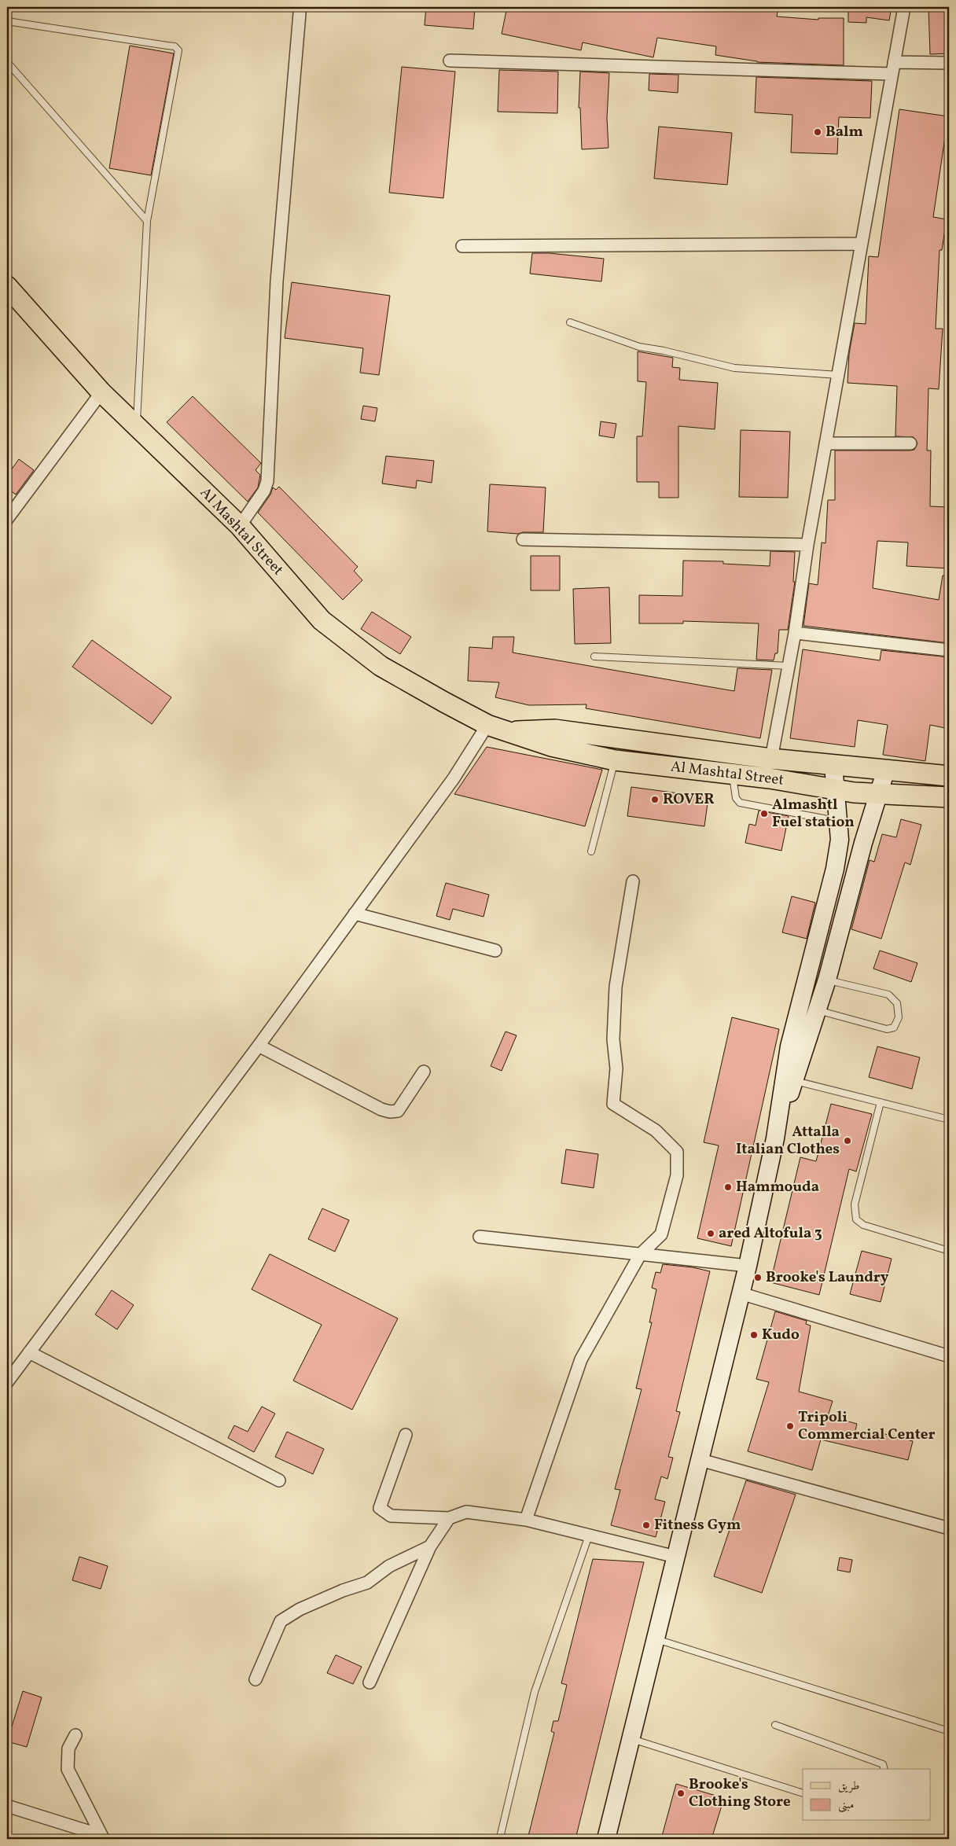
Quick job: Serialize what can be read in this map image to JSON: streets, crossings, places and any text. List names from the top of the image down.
{
  "streets": {
    "main road": ["Al Mashtal Street"]
  },
  "places": [
    "Balm",
    "ROVER",
    "Almashtl Fuel station",
    "Attalla Italian Clothes",
    "Hammouda",
    "ared Altofula 3",
    "Brooke's Laundry",
    "Kudo",
    "Tripoli Commercial Center",
    "Fitness Gym",
    "Brooke's Clothing Store"
  ],
  "legend": ["طريق", "مبنى"]
}
